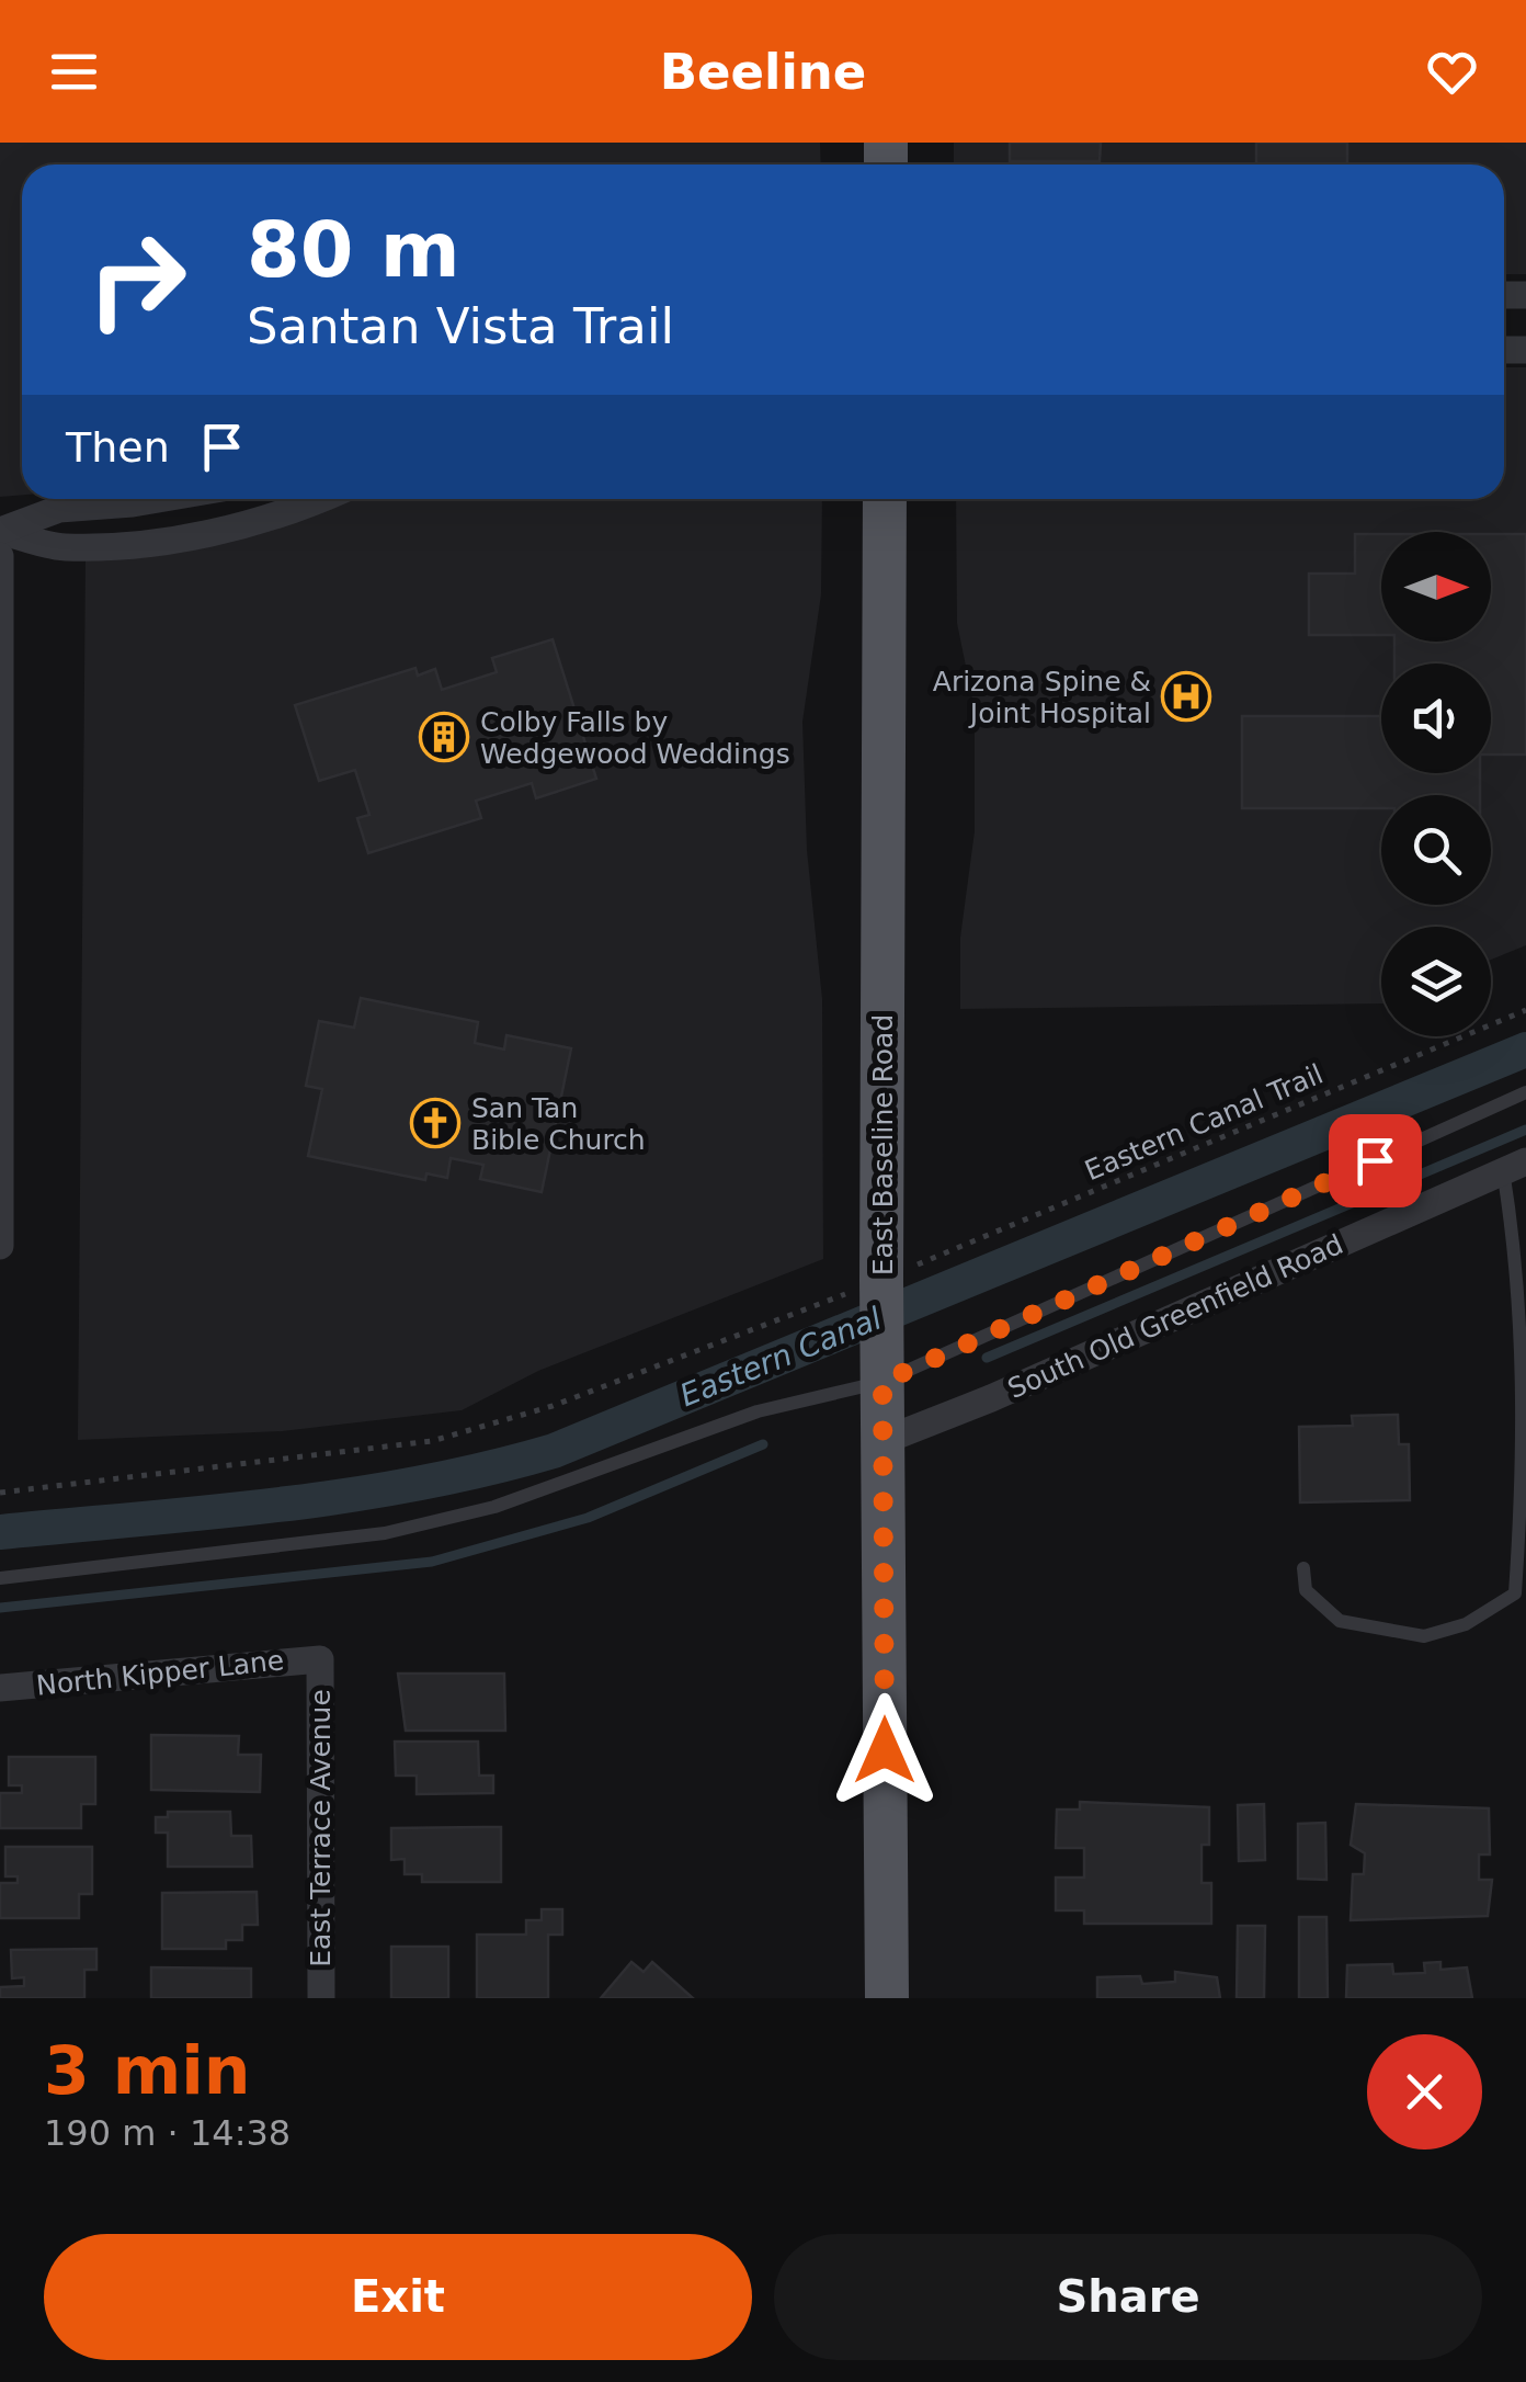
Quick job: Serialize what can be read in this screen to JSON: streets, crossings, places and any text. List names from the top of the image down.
{
  "streets": {
    "main road": ["East Baseline Road"],
    "street": ["South Old Greenfield Road", "North Kipper Lane", "East Terrace Avenue"],
    "path": ["Eastern Canal Trail"]
  },
  "crossings": [
    ["Eastern Canal Trail", "East Baseline Road"],
    ["East Baseline Road", "South Old Greenfield Road"],
    ["North Kipper Lane", "East Terrace Avenue"]
  ],
  "water": ["Eastern Canal"],
  "places": {
    "hospital": ["Arizona Spine & Joint Hospital"],
    "building": ["Colby Falls by Wedgewood Weddings"],
    "church": ["San Tan Bible Church"]
  },
  "north": "right",
  "page": {
    "header": "Beeline",
    "turn": ["80 m", "Santan Vista Trail"],
    "then": "Then",
    "heading": ["3 min", "190 m · 14:38"],
    "buttons": ["Exit", "Share"]
  }
}
